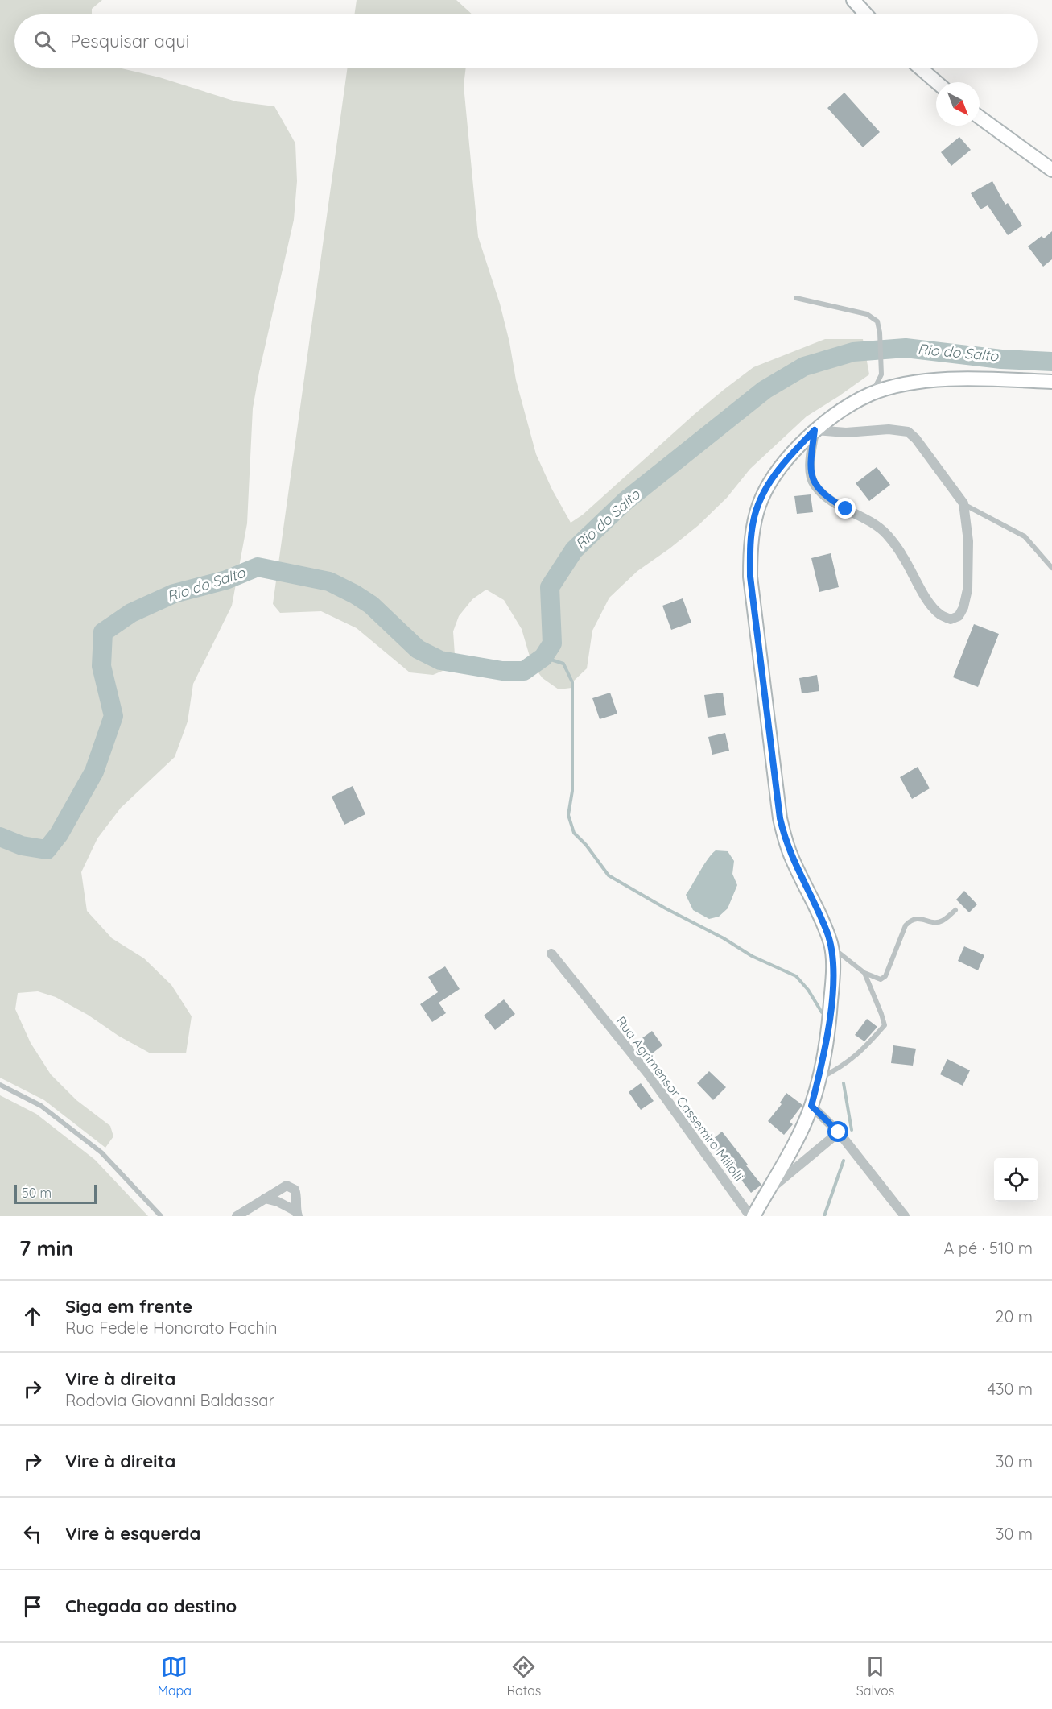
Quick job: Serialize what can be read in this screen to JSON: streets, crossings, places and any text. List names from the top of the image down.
{
  "streets": {
    "street": ["Rua Agrimensor Cassemiro Miliolli"]
  },
  "water": ["Rio do Salto"],
  "scale_bar": "50 m",
  "north": "bottom right",
  "page": {
    "search": "Pesquisar aqui",
    "scale": "50 m",
    "heading": ["7 min", "A pé · 510 m"],
    "list": [
      ["Siga em frente", "Rua Fedele Honorato Fachin", "20 m"],
      ["Vire à direita", "Rodovia Giovanni Baldassar", "430 m"],
      ["Vire à direita", "30 m"],
      ["Vire à esquerda", "30 m"],
      "Chegada ao destino"
    ],
    "nav": ["Mapa", "Rotas", "Salvos"]
  }
}
